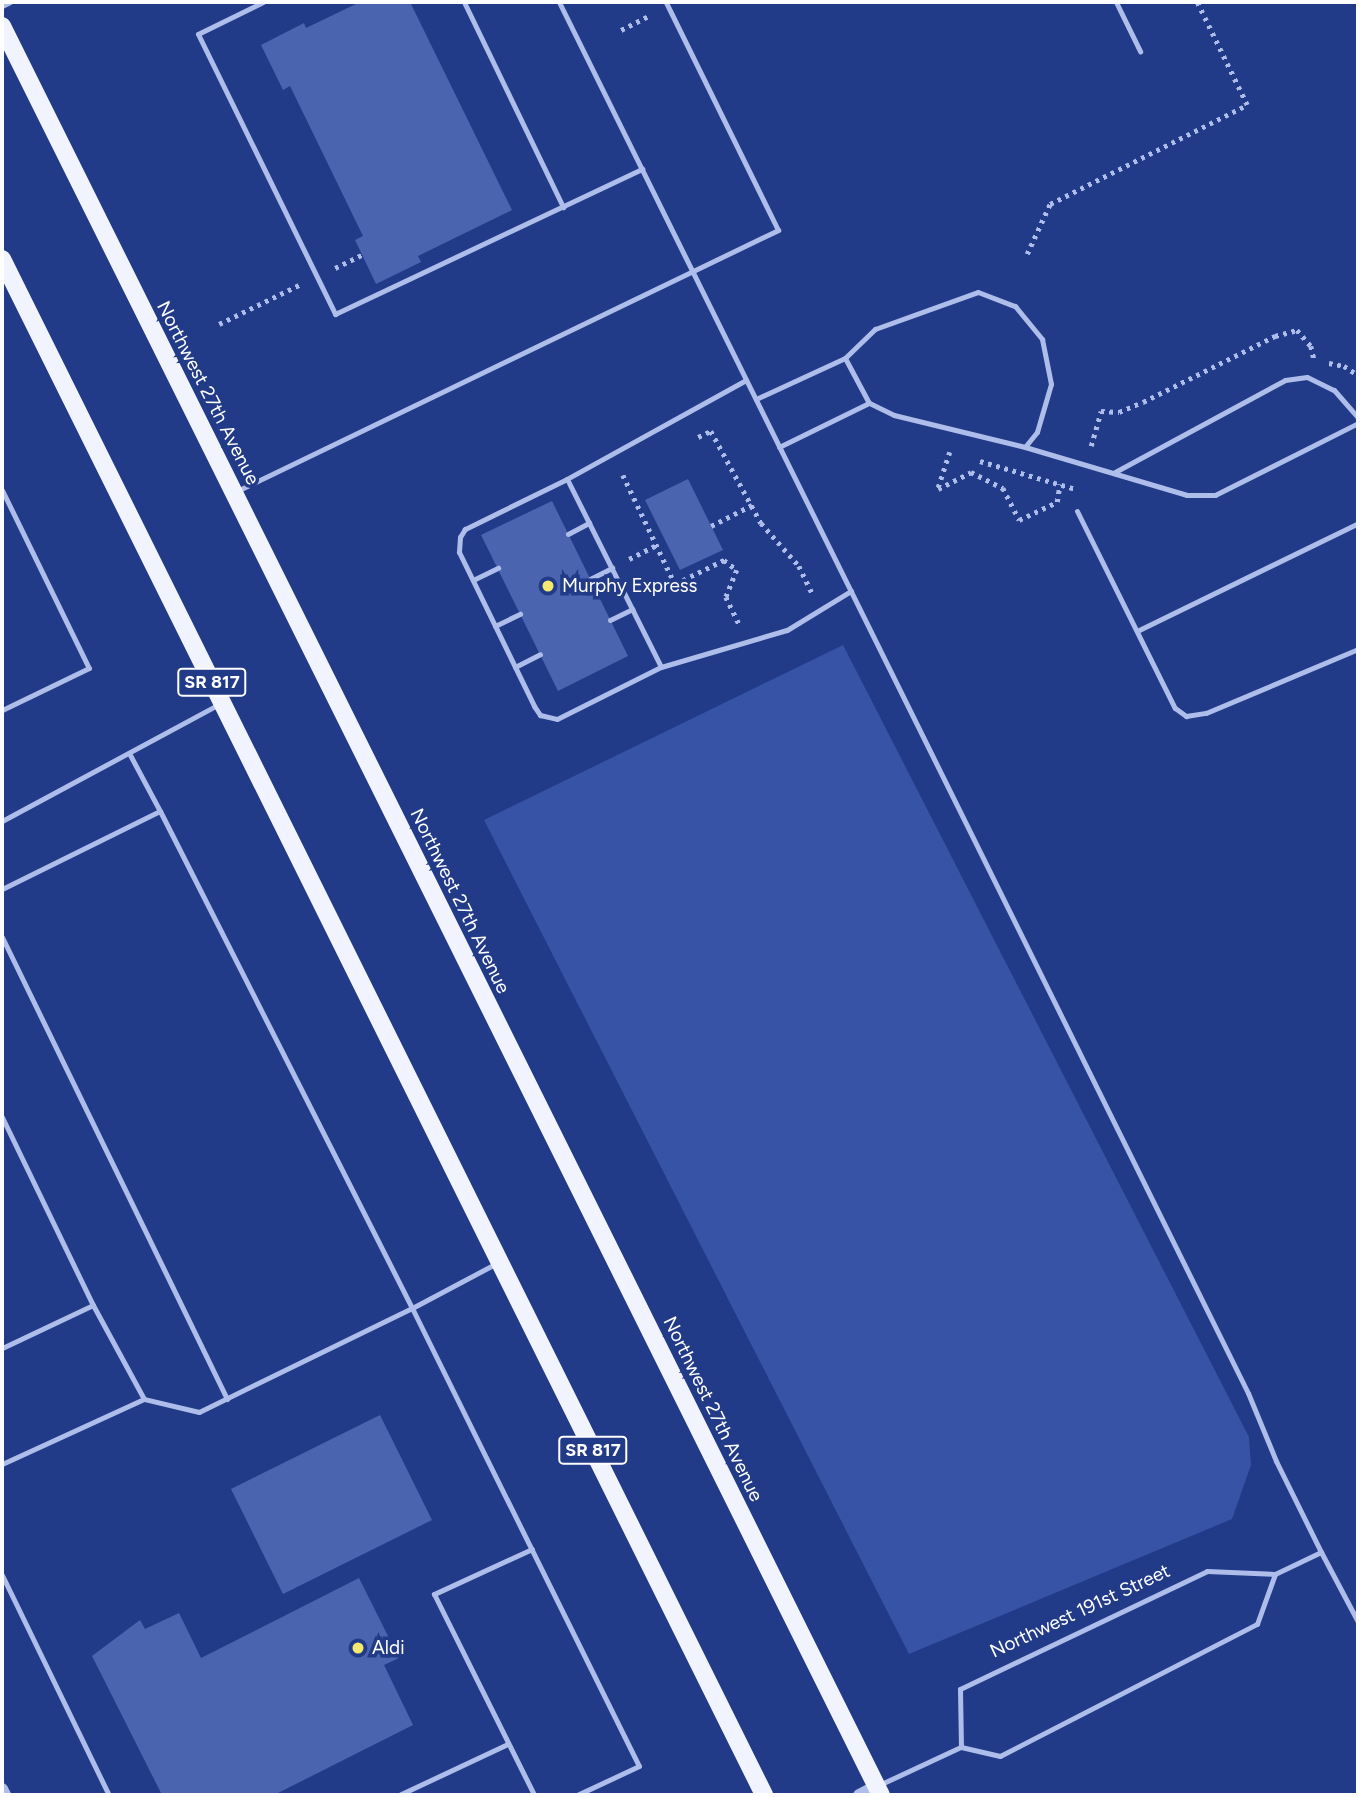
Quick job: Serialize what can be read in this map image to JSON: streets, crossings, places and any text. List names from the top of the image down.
{
  "streets": {
    "main road": ["Northwest 27th Avenue", "SR 817"],
    "lane": ["Northwest 191st Street"]
  },
  "places": ["Murphy Express", "Aldi"]
}
